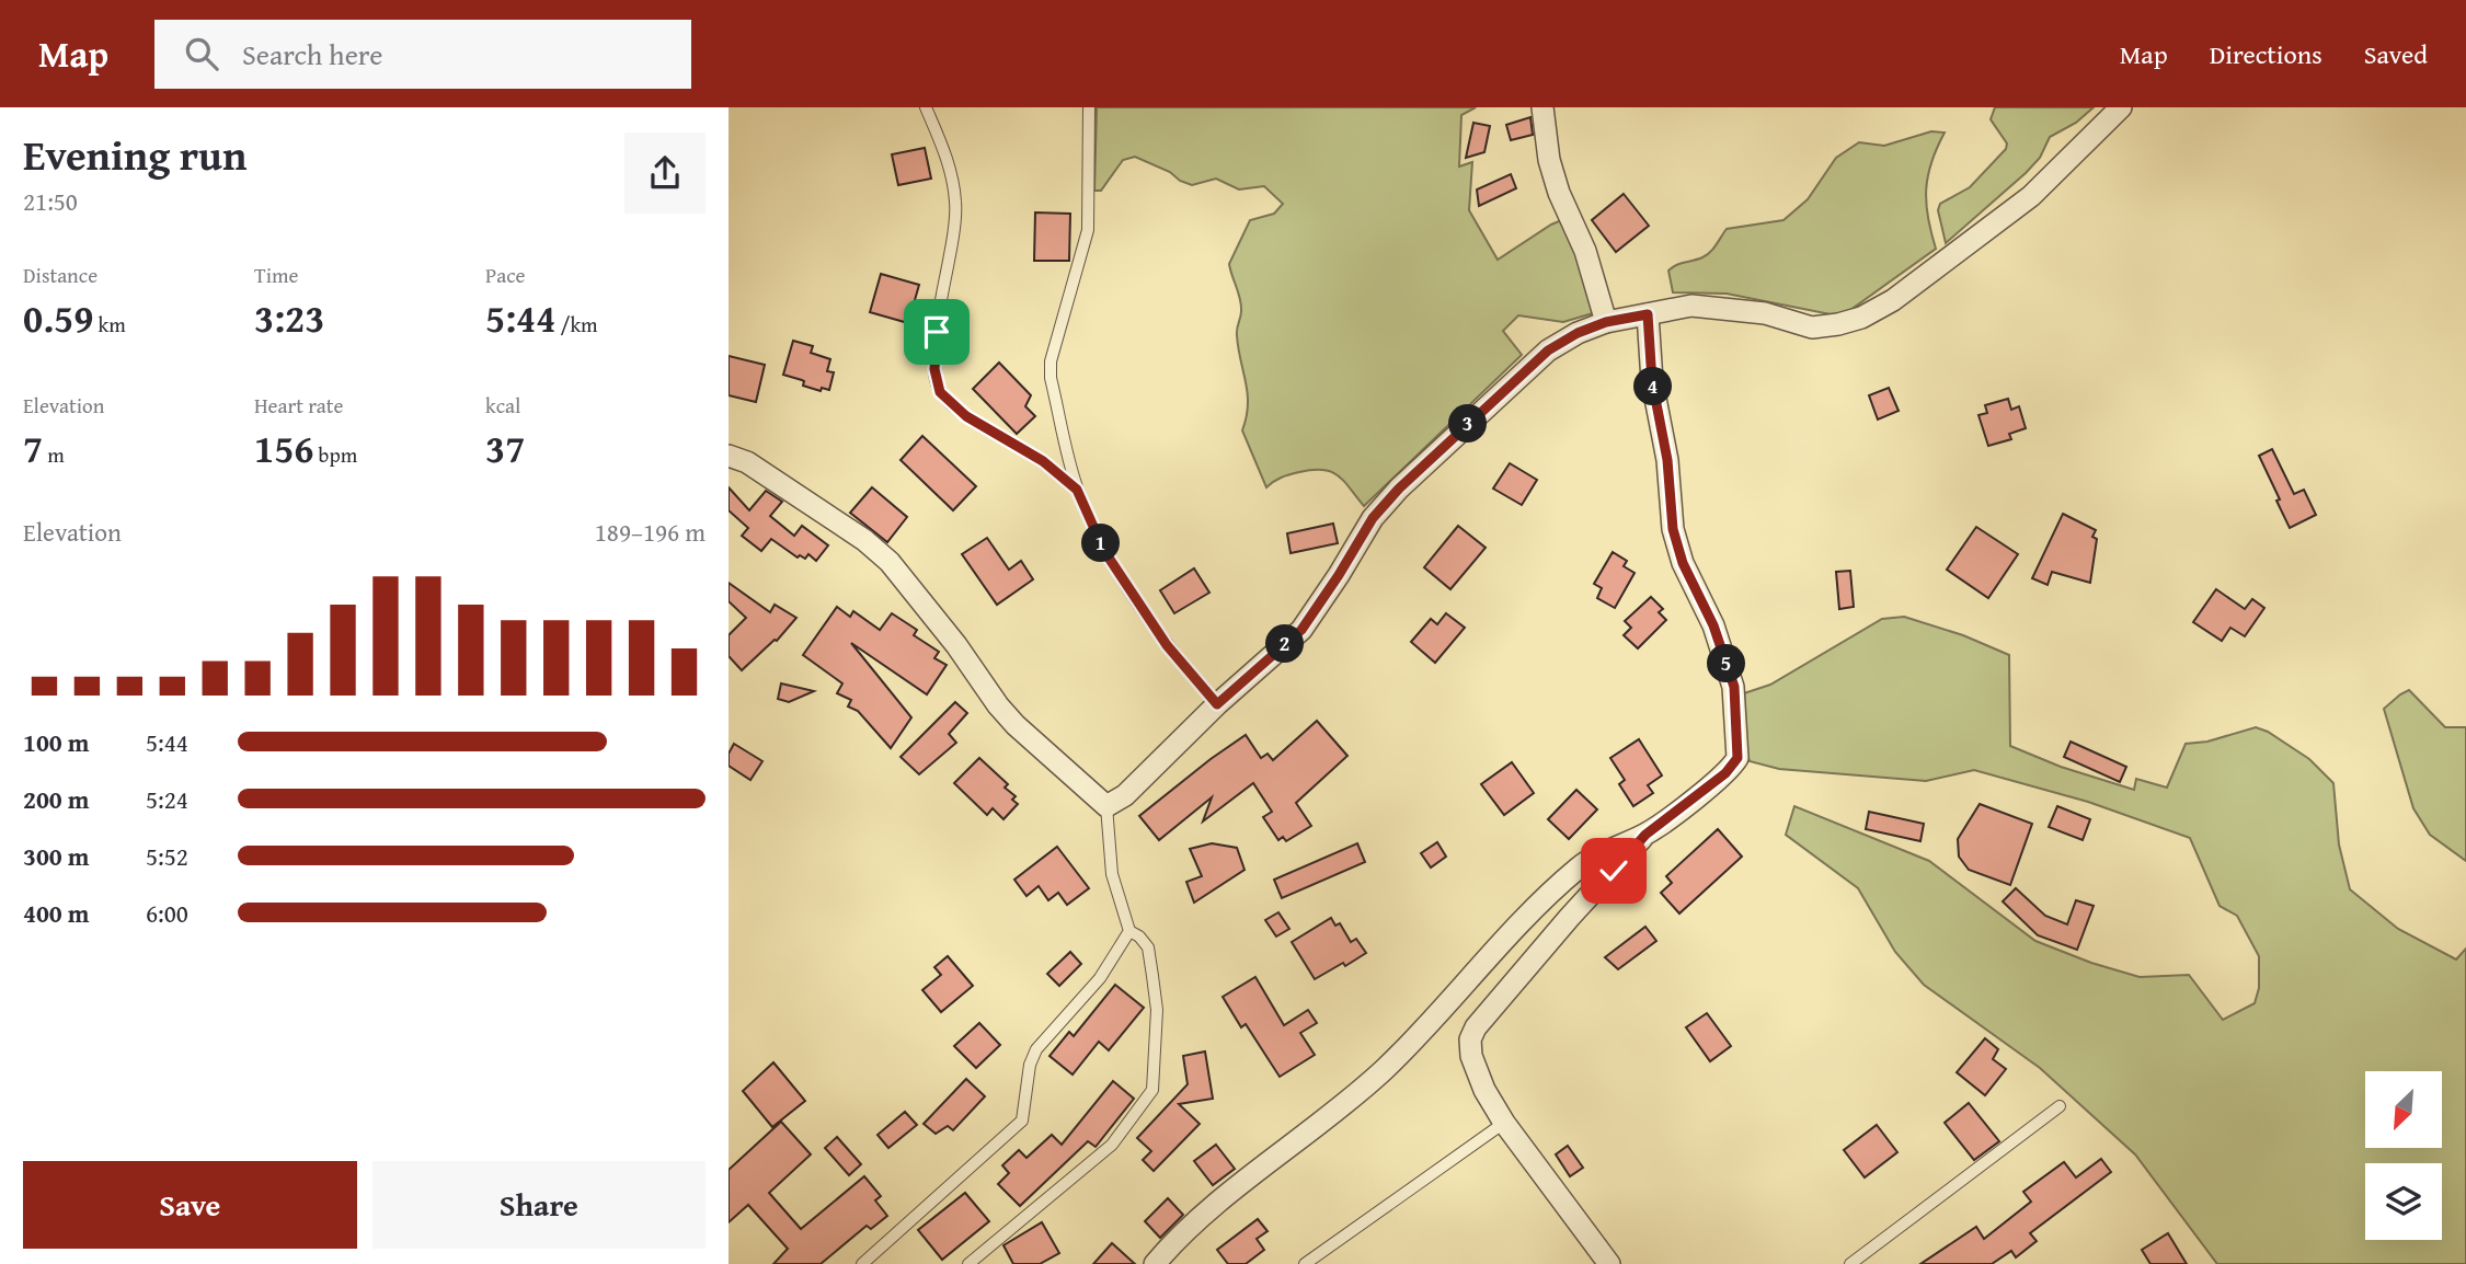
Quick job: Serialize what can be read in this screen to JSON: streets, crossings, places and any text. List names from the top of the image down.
{
  "north": "bottom left",
  "page": {
    "header": "Map",
    "search": "Search here",
    "nav": ["Map", "Directions", "Saved"],
    "heading": ["Evening run", "21:50"],
    "stats": [
      ["Distance", "0.59 km"],
      ["Time", "3:23"],
      ["Pace", "5:44 /km"],
      ["Elevation", "7 m"],
      ["Heart rate", "156 bpm"],
      ["kcal", "37"]
    ],
    "pins": [
      "4",
      "3",
      "1",
      "2",
      "5"
    ],
    "chart": ["Elevation", "189–196 m"],
    "list": [
      {
        "name": "100 m",
        "note": "5:44"
      },
      {
        "name": "200 m",
        "note": "5:24"
      },
      {
        "name": "300 m",
        "note": "5:52"
      },
      {
        "name": "400 m",
        "note": "6:00"
      }
    ],
    "buttons": ["Save", "Share"]
  }
}
